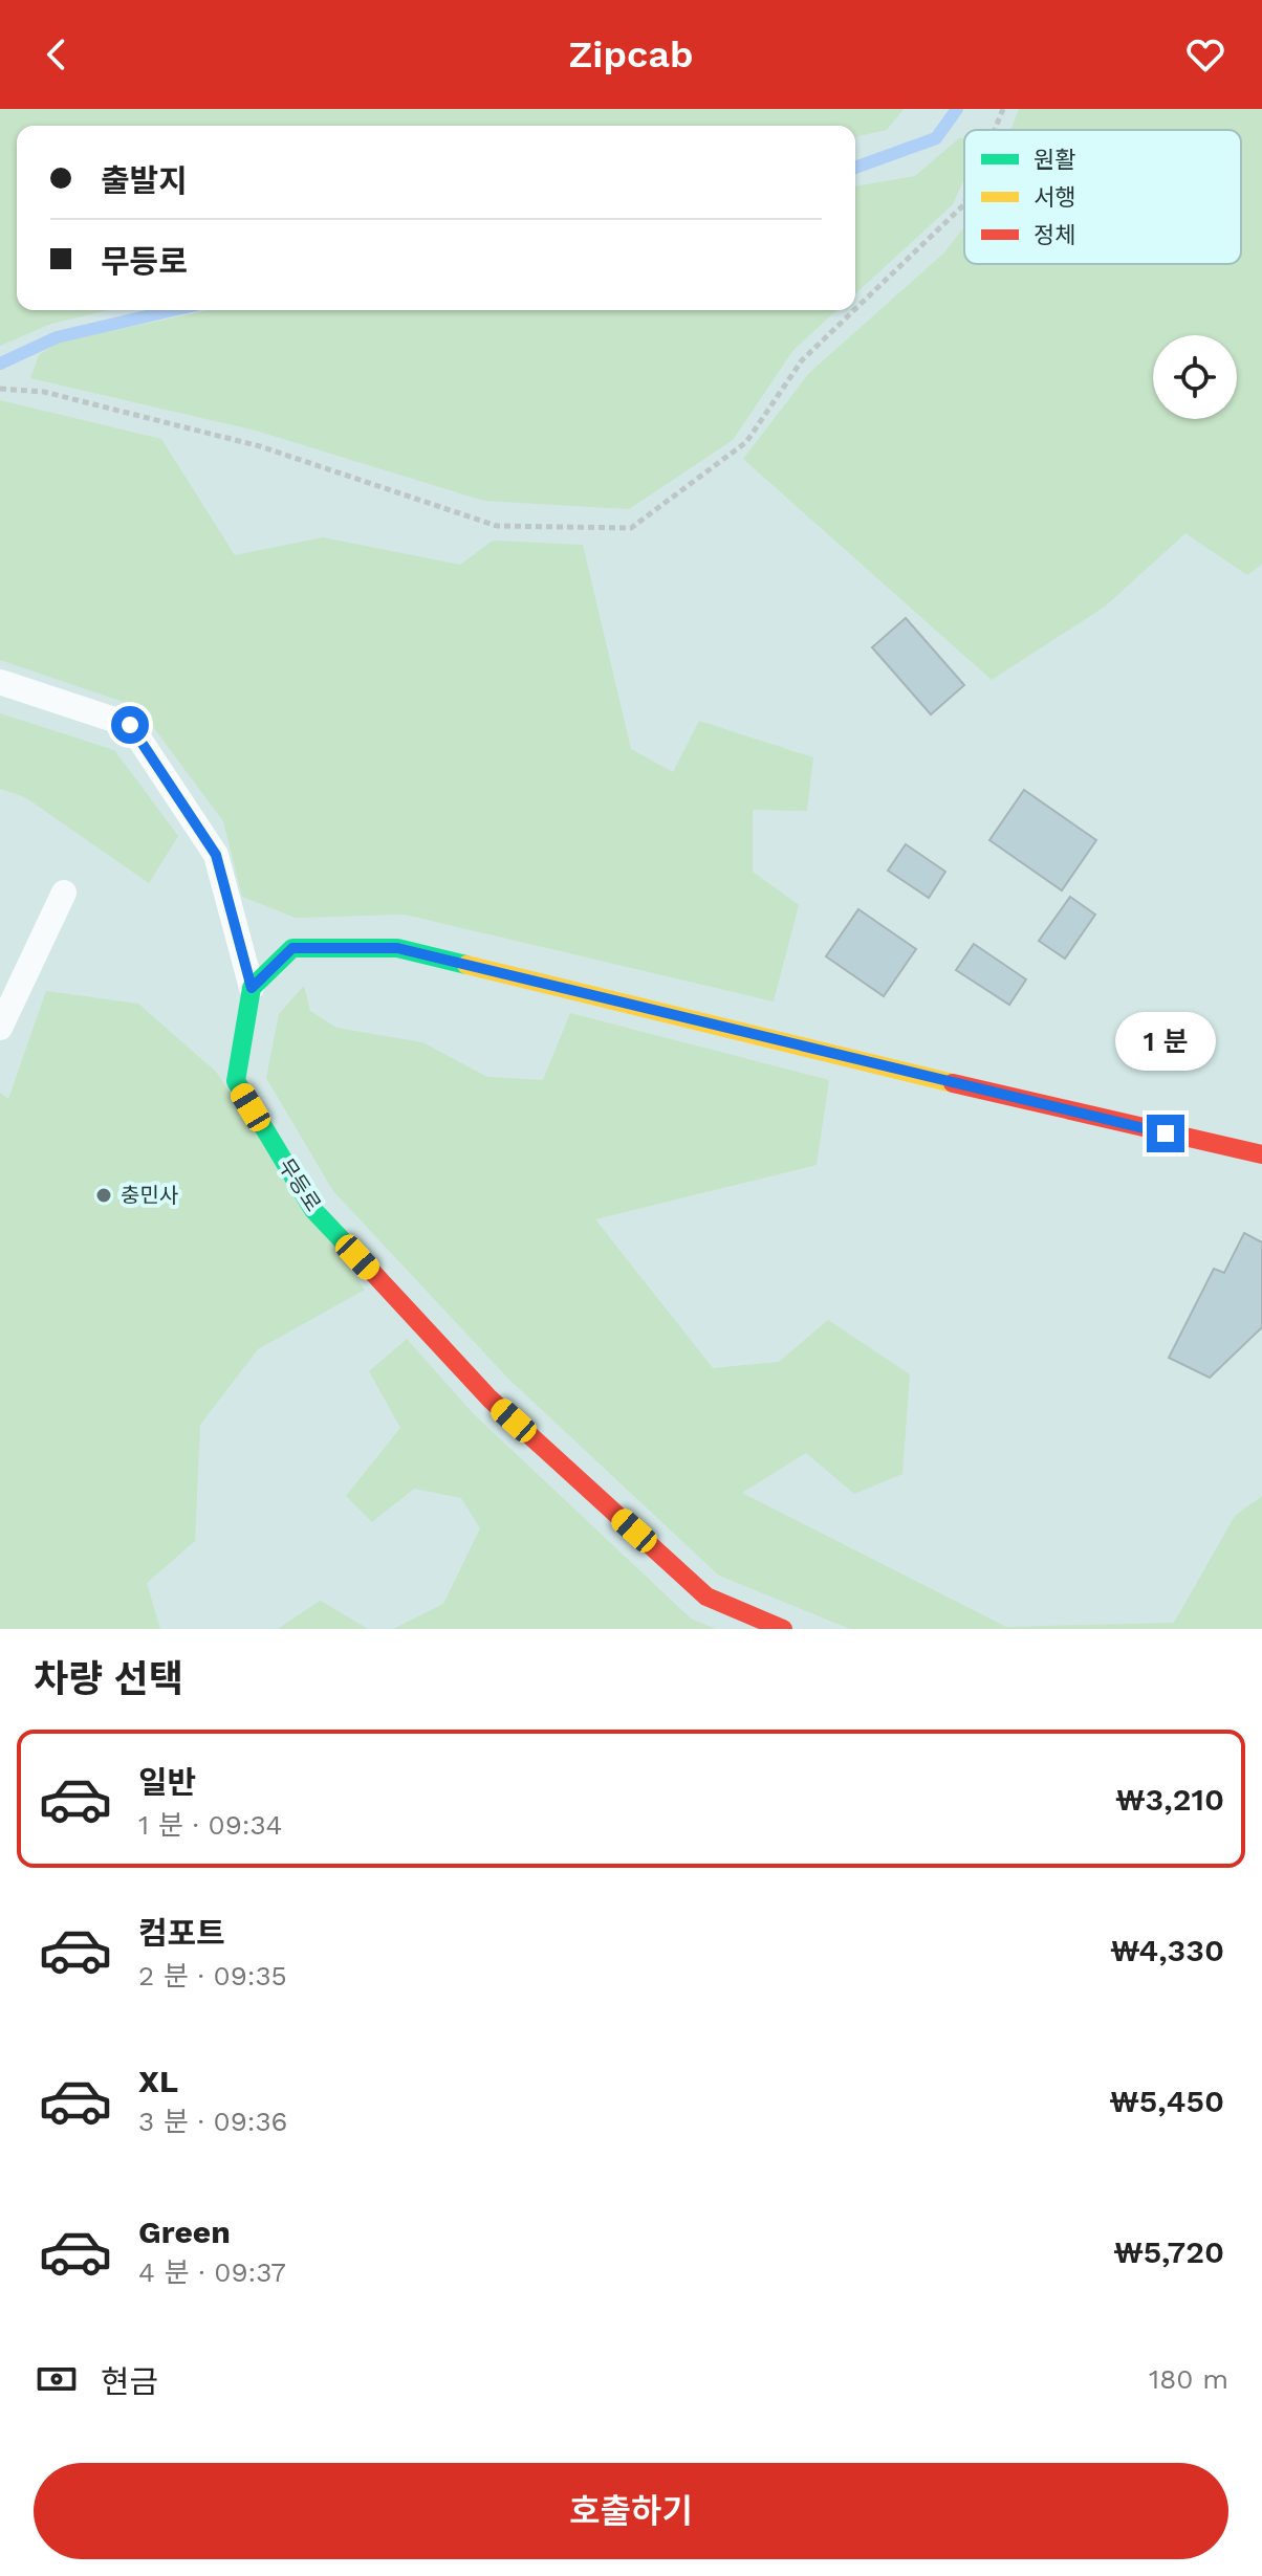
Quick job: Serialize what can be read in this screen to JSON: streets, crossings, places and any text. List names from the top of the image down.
{
  "streets": {
    "main road": ["무등로"]
  },
  "places": ["충민사"],
  "legend": ["원활", "서행", "정체"],
  "page": {
    "header": "Zipcab",
    "banner": ["출발지", "무등로"],
    "bubble": "1 분",
    "heading": "차량 선택",
    "list": [
      {
        "name": "일반",
        "note": "1 분 · 09:34",
        "value": "₩3,210"
      },
      {
        "name": "컴포트",
        "note": "2 분 · 09:35",
        "value": "₩4,330"
      },
      {
        "name": "XL",
        "note": "3 분 · 09:36",
        "value": "₩5,450"
      },
      {
        "name": "Green",
        "note": "4 분 · 09:37",
        "value": "₩5,720"
      }
    ],
    "pay": ["현금", "180 m"],
    "buttons": "호출하기"
  }
}
